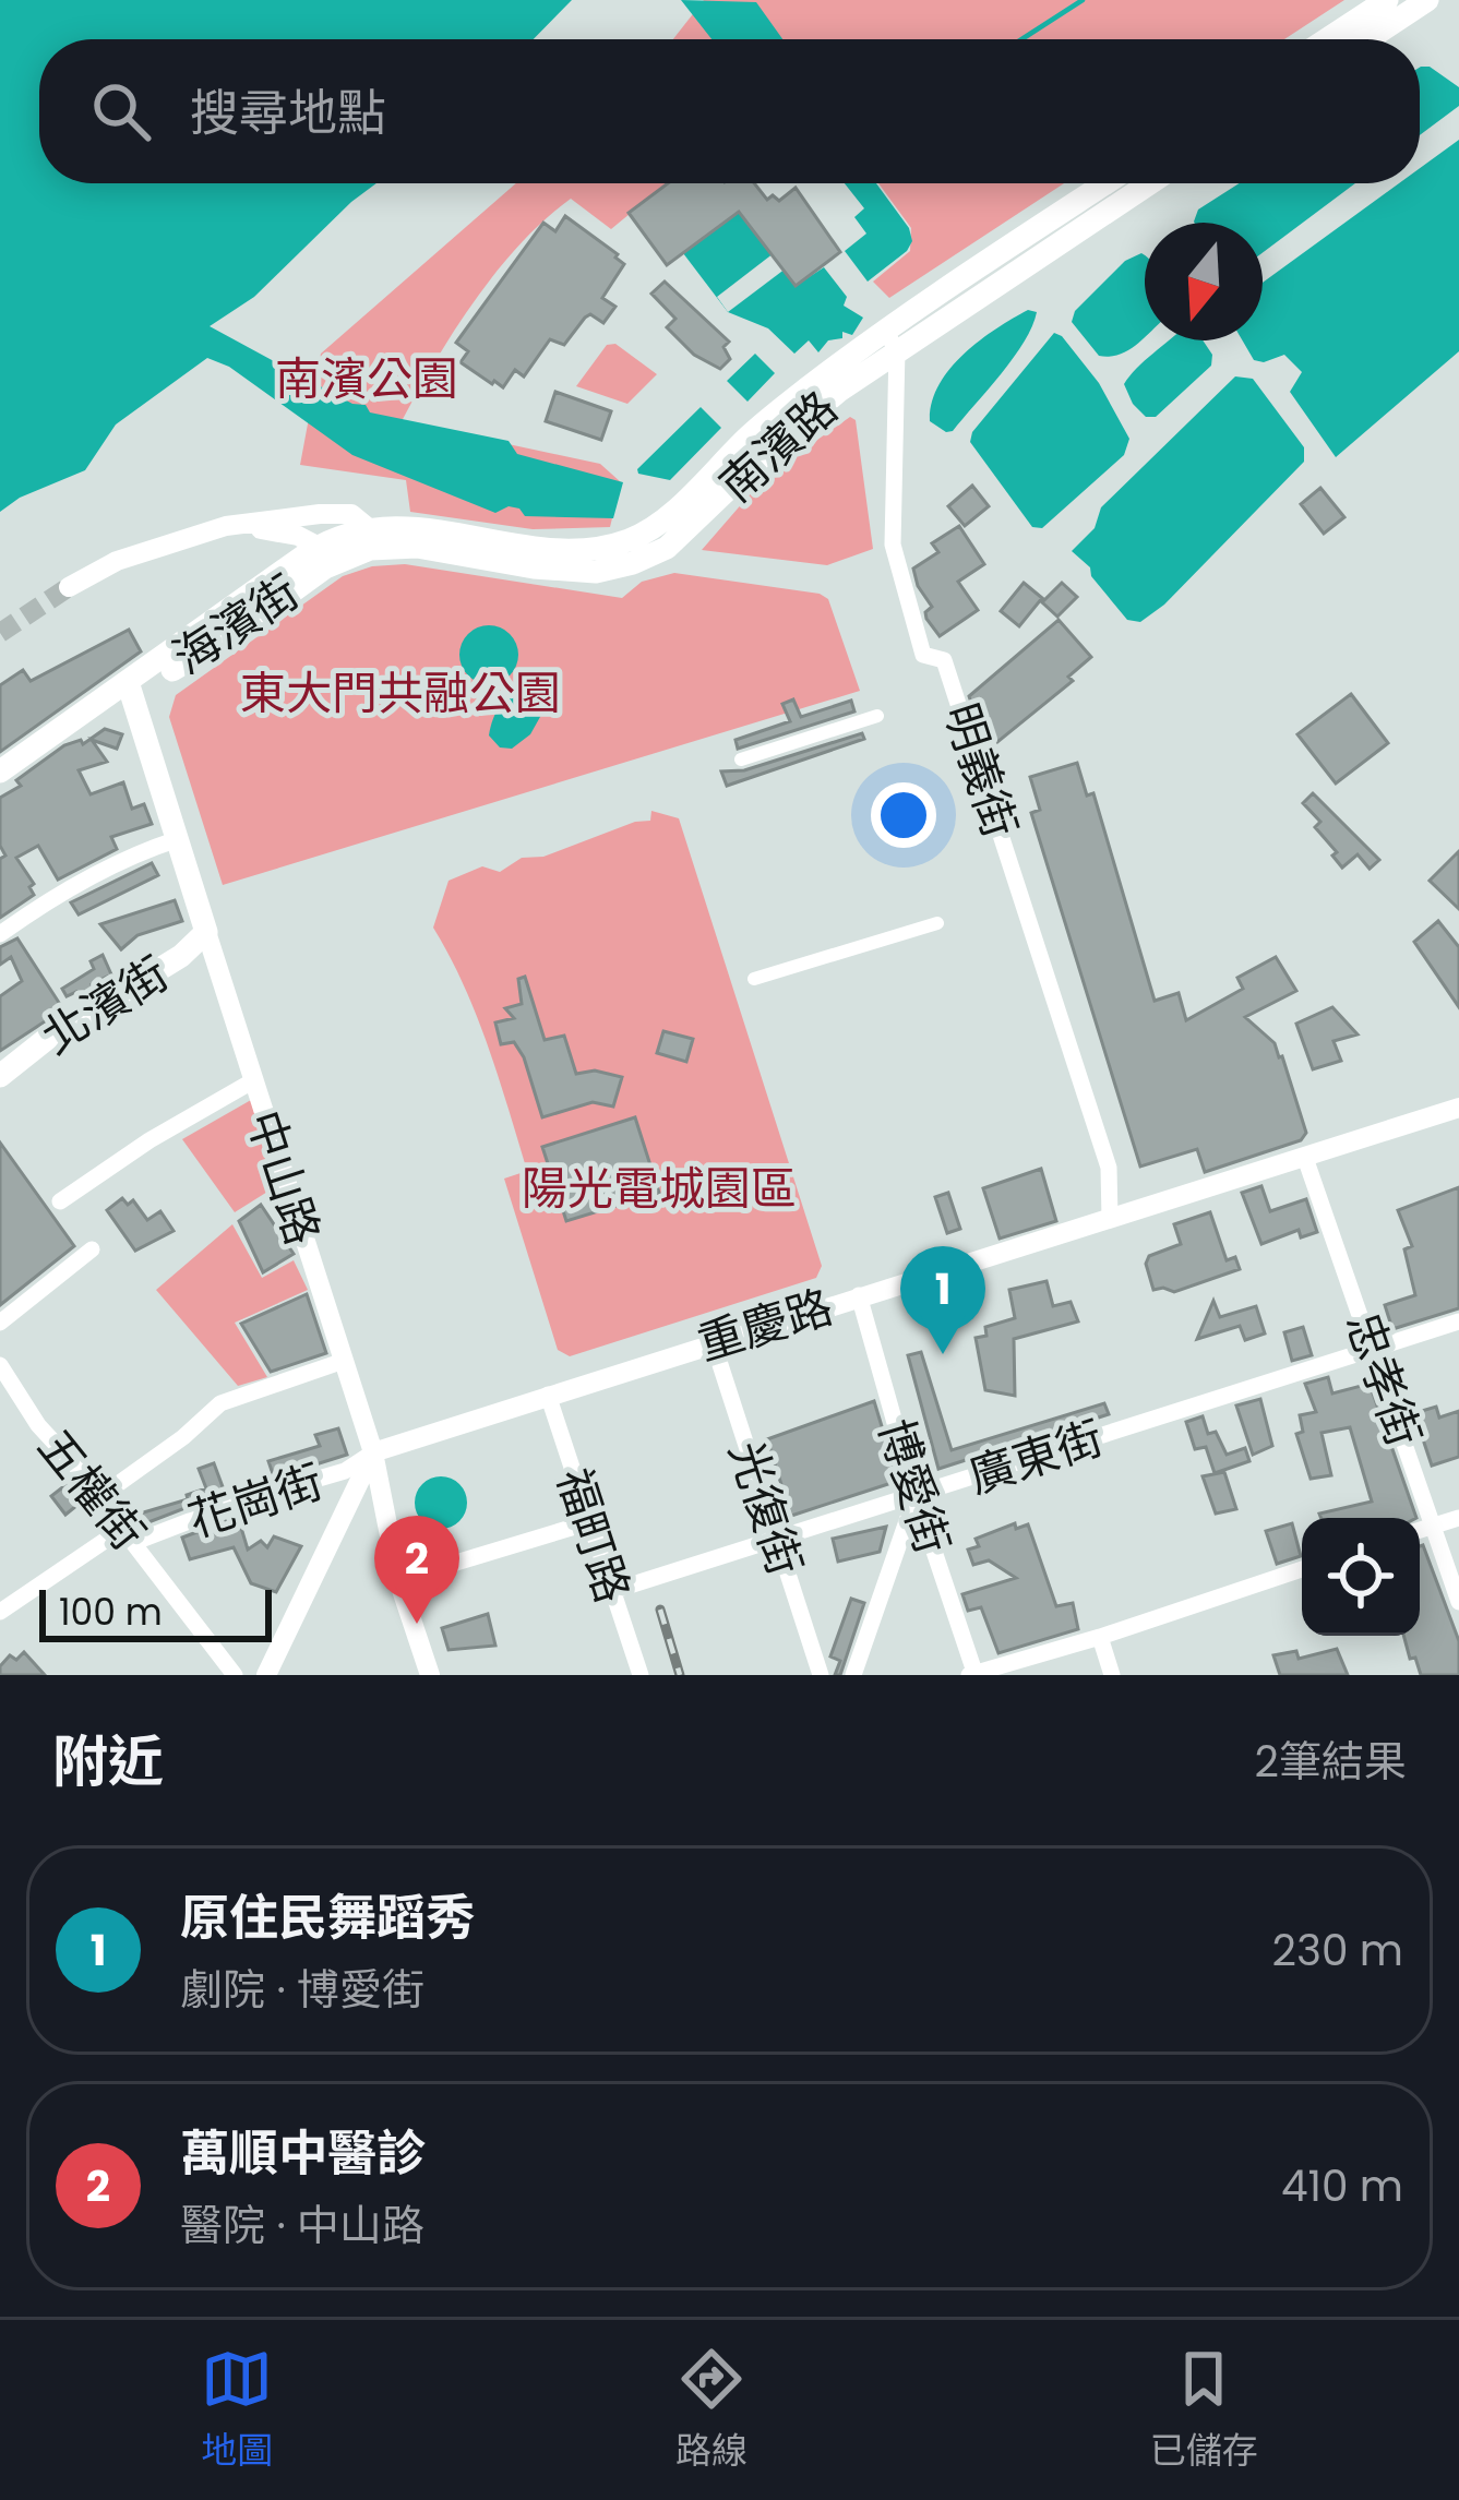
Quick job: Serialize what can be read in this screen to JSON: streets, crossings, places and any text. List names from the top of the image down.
{
  "streets": {
    "main road": [
      "南濱路",
      "海濱街",
      "北濱街",
      "中山路"
    ],
    "street": [
      "明義街",
      "重慶路",
      "忠孝街",
      "廣東街",
      "博愛街",
      "五權街",
      "花崗街",
      "光復街",
      "福町路"
    ]
  },
  "crossings": [
    ["南濱路", "海濱街"],
    ["南濱路", "明義街"],
    ["海濱街", "中山路"],
    ["明義街", "重慶路"],
    ["北濱街", "中山路"],
    ["中山路", "重慶路"],
    ["中山路", "花崗街"],
    ["重慶路", "忠孝街"],
    ["重慶路", "博愛街"],
    ["重慶路", "花崗街"],
    ["重慶路", "光復街"],
    ["重慶路", "福町路"],
    ["忠孝街", "廣東街"],
    ["廣東街", "博愛街"],
    ["廣東街", "光復街"],
    ["廣東街", "福町路"],
    ["五權街", "花崗街"]
  ],
  "parks": ["南濱公園", "東大門共融公園", "陽光電城園區"],
  "scale_bar": "100 m",
  "north": "bottom",
  "page": {
    "search": "搜尋地點",
    "pins": ["1", "2"],
    "scale": "100 m",
    "heading": ["附近", "2筆結果"],
    "list": [
      {
        "mark": "1",
        "name": "原住民舞蹈秀",
        "note": "劇院 · 博愛街",
        "value": "230 m"
      },
      {
        "mark": "2",
        "name": "萬順中醫診",
        "note": "醫院 · 中山路",
        "value": "410 m"
      }
    ],
    "nav": ["地圖", "路線", "已儲存"]
  }
}
